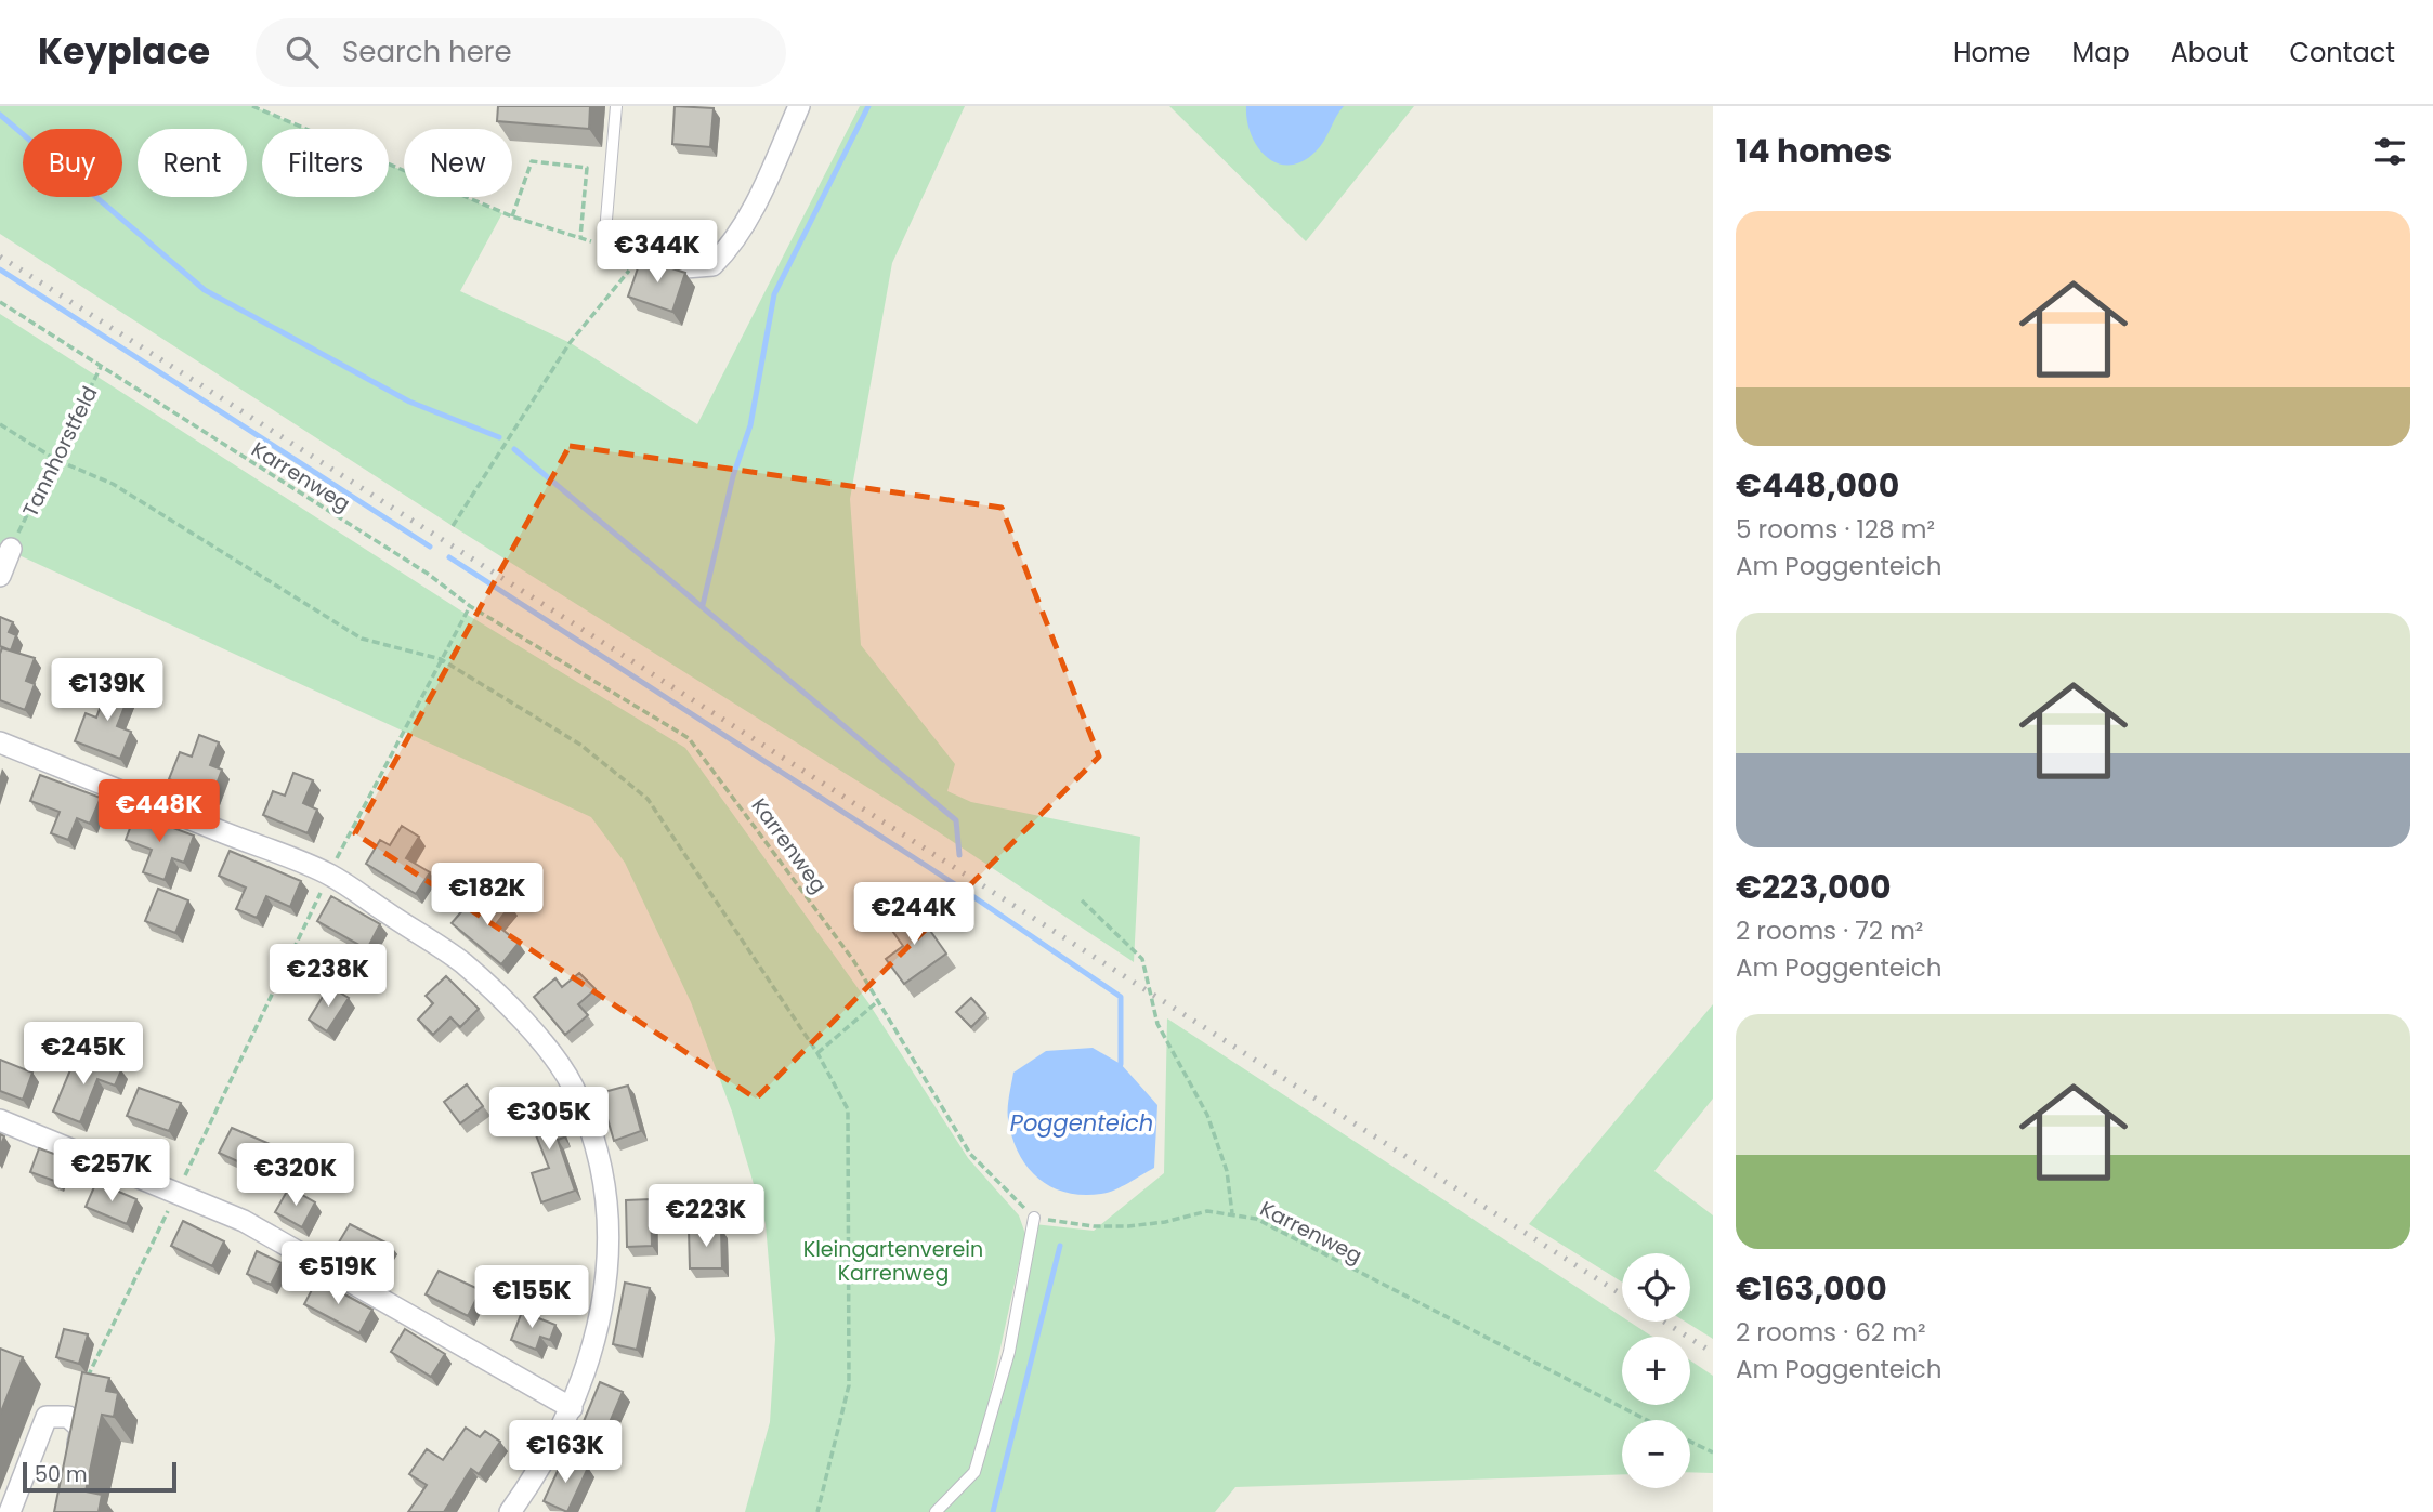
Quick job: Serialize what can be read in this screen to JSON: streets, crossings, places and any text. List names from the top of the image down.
{
  "streets": {
    "path": ["Tannhorstfeld", "Karrenweg"]
  },
  "crossings": [
    ["Tannhorstfeld", "Karrenweg"]
  ],
  "water": ["Poggenteich"],
  "parks": ["Kleingartenverein Karrenweg"],
  "scale_bar": "50 m",
  "page": {
    "header": "Keyplace",
    "search": "Search here",
    "nav": [
      "Home",
      "Map",
      "About",
      "Contact"
    ],
    "heading": "14 homes",
    "chip": [
      "Buy",
      "Rent",
      "Filters",
      "New"
    ],
    "list": [
      {
        "name": "€448,000",
        "note": "5 rooms · 128 m² · Am Poggenteich"
      },
      {
        "name": "€223,000",
        "note": "2 rooms · 72 m² · Am Poggenteich"
      },
      {
        "name": "€163,000",
        "note": "2 rooms · 62 m² · Am Poggenteich"
      }
    ],
    "price": [
      "€344K",
      "€139K",
      "€448K",
      "€182K",
      "€244K",
      "€238K",
      "€245K",
      "€305K",
      "€257K",
      "€320K",
      "€223K",
      "€519K",
      "€155K",
      "€163K"
    ],
    "map_buttons": ["+", "−"],
    "scale": "50 m"
  }
}
